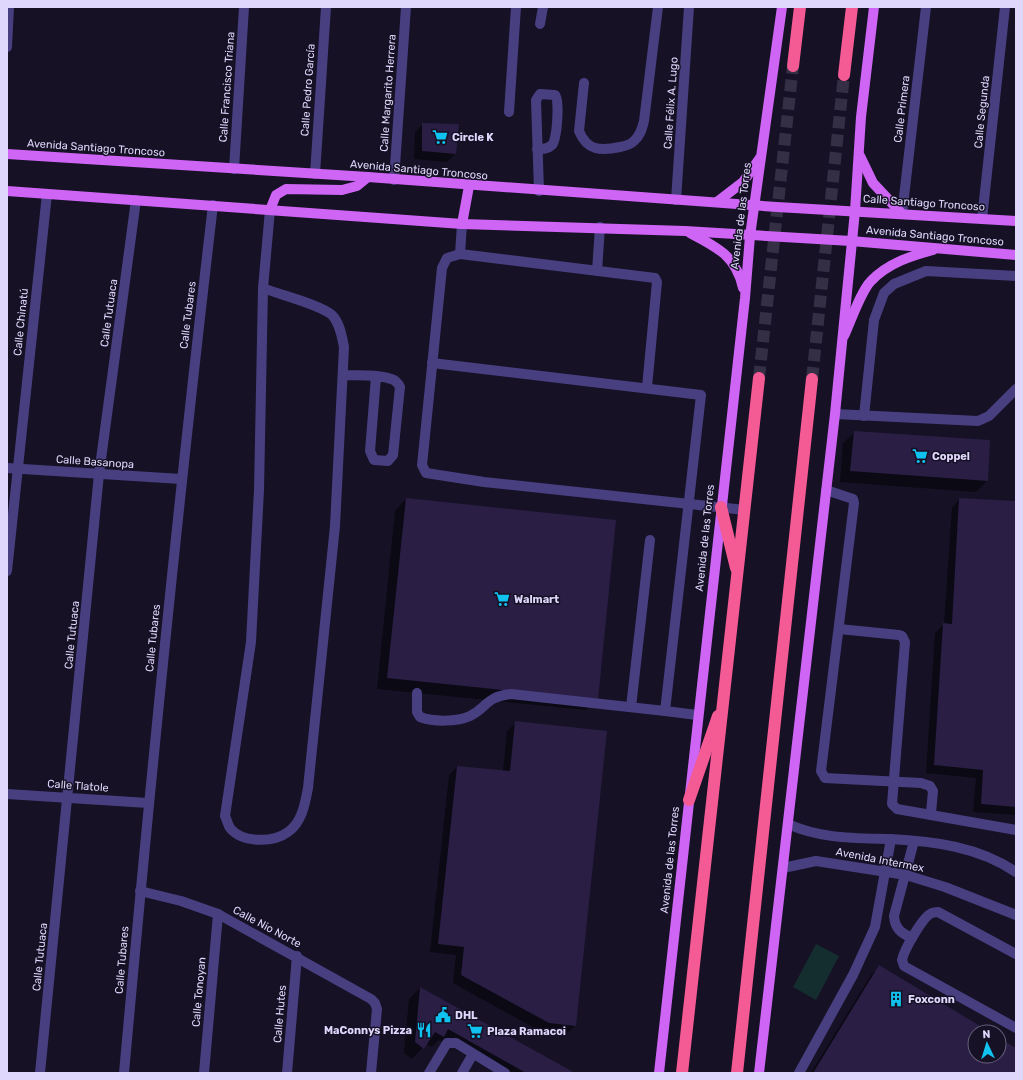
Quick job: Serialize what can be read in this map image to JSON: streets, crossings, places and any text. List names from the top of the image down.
{
  "streets": {
    "main road": ["Avenida Santiago Troncoso", "Calle Santiago Troncoso", "Avenida de las Torres"],
    "street": [
      "Calle Francisco Triana",
      "Calle Pedro García",
      "Calle Margarito Herrera",
      "Calle Félix A. Lugo",
      "Calle Primera",
      "Calle Segunda",
      "Calle Tutuaca",
      "Calle Tubares",
      "Calle Chinatú",
      "Calle Basanopa",
      "Calle Tlatole",
      "Avenida Intermex",
      "Calle Nio Norte",
      "Calle Tonoyan",
      "Calle Hutes"
    ]
  },
  "crossings": [
    ["Calle Francisco Triana", "Avenida Santiago Troncoso"],
    ["Calle Pedro García", "Avenida Santiago Troncoso"],
    ["Calle Margarito Herrera", "Avenida Santiago Troncoso"],
    ["Calle Félix A. Lugo", "Avenida Santiago Troncoso"],
    ["Calle Primera", "Calle Santiago Troncoso"],
    ["Calle Segunda", "Calle Santiago Troncoso"],
    ["Avenida Santiago Troncoso", "Calle Santiago Troncoso"],
    ["Avenida Santiago Troncoso", "Avenida de las Torres"],
    ["Calle Tutuaca", "Calle Basanopa"],
    ["Calle Tutuaca", "Calle Tlatole"],
    ["Calle Tubares", "Calle Basanopa"],
    ["Calle Tubares", "Calle Tlatole"],
    ["Calle Tubares", "Calle Nio Norte"],
    ["Calle Chinatú", "Calle Basanopa"],
    ["Calle Nio Norte", "Calle Tonoyan"],
    ["Calle Nio Norte", "Calle Hutes"]
  ],
  "places": {
    "supermarket": [
      "Circle K",
      "Coppel",
      "Walmart",
      "Plaza Ramacoi"
    ],
    "building": ["Foxconn"],
    "public building": ["DHL"],
    "restaurant": ["MaConnys Pizza"]
  },
  "north": "top"
}
